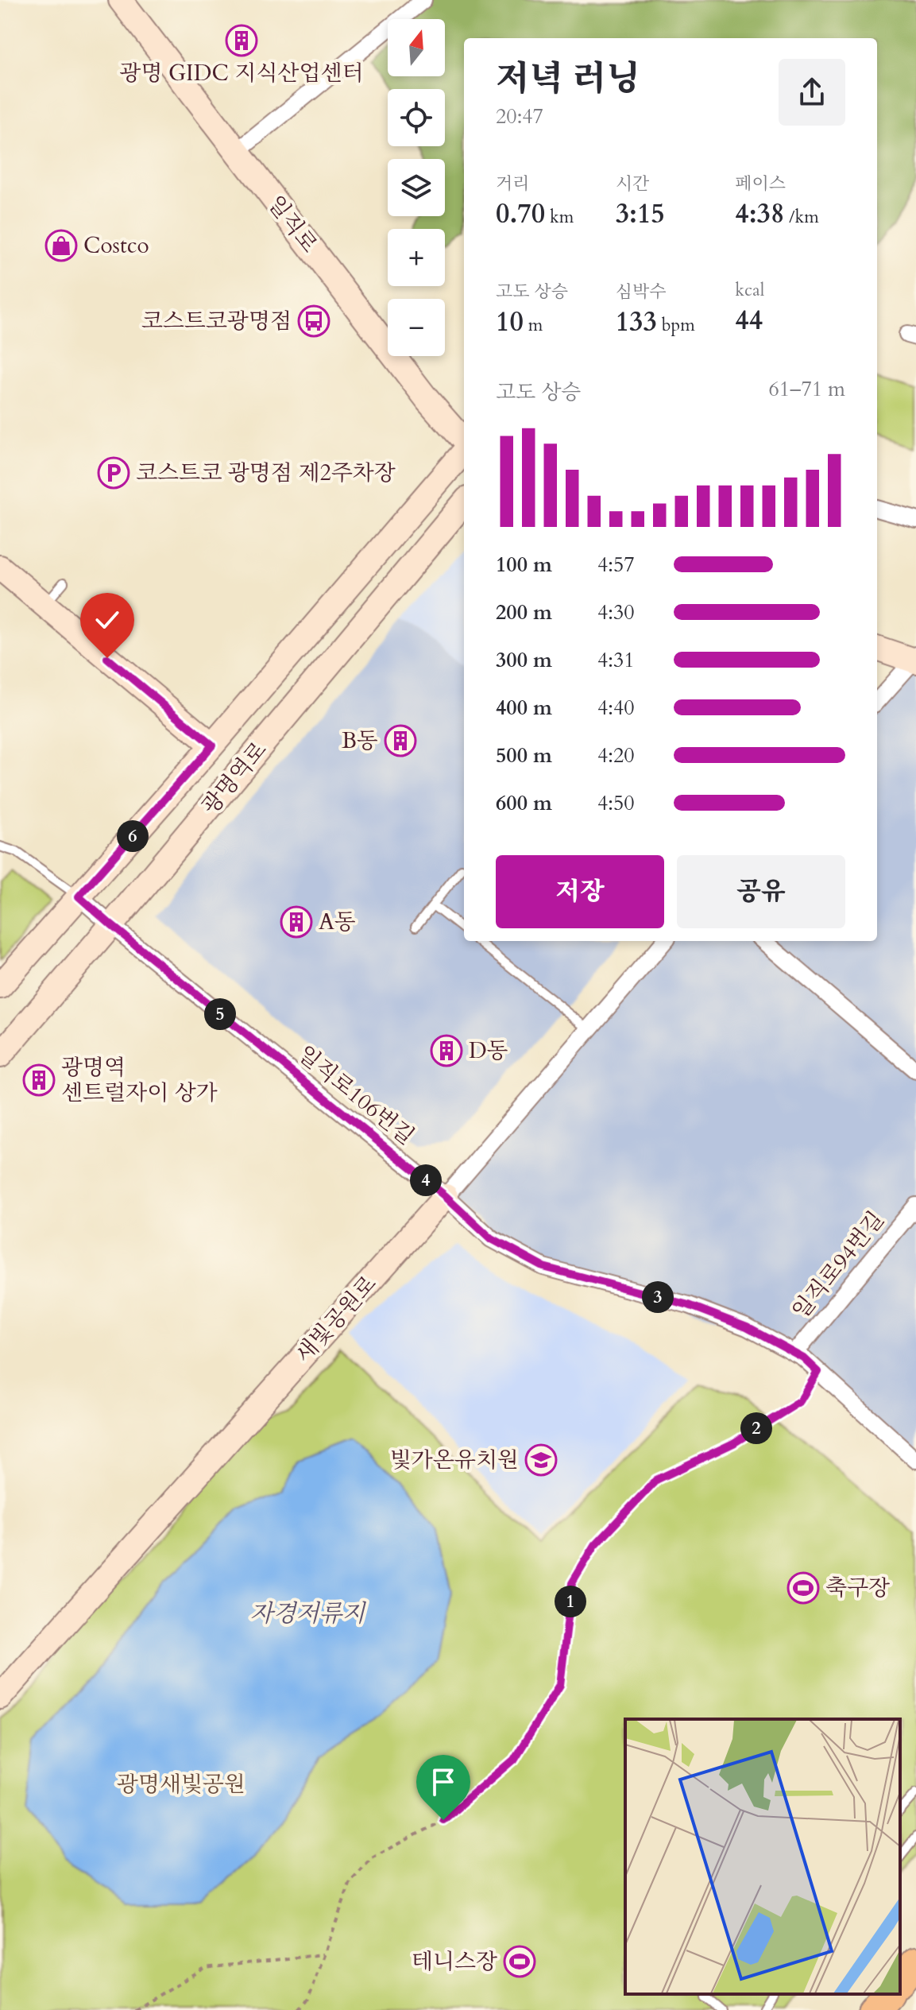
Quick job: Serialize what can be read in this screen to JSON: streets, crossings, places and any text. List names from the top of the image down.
{
  "streets": {
    "street": [
      "일직로",
      "광명역로",
      "일직로106번길",
      "일직로94번길",
      "새빛공원로"
    ]
  },
  "crossings": [
    ["광명역로", "일직로106번길"],
    ["일직로106번길", "일직로94번길"],
    ["일직로106번길", "새빛공원로"]
  ],
  "water": ["자경저류지"],
  "parks": ["광명새빛공원"],
  "places": {
    "building": [
      "광명 GIDC 지식산업센터",
      "B동",
      "A동",
      "D동",
      "광명역 센트럴자이 상가"
    ],
    "shop": ["Costco"],
    "bus stop": ["코스트코광명점"],
    "parking": ["코스트코 광명점 제2주차장"],
    "school or university": ["빛가온유치원"],
    "sports": ["축구장", "테니스장"]
  },
  "north": "top",
  "page": {
    "map_buttons": ["+", "−"],
    "heading": ["저녁 러닝", "20:47"],
    "stats": [
      ["거리", "0.70 km"],
      ["시간", "3:15"],
      ["페이스", "4:38 /km"],
      ["고도 상승", "10 m"],
      ["심박수", "133 bpm"],
      ["kcal", "44"]
    ],
    "chart": ["고도 상승", "61–71 m"],
    "list": [
      {
        "name": "100 m",
        "note": "4:57"
      },
      {
        "name": "200 m",
        "note": "4:30"
      },
      {
        "name": "300 m",
        "note": "4:31"
      },
      {
        "name": "400 m",
        "note": "4:40"
      },
      {
        "name": "500 m",
        "note": "4:20"
      },
      {
        "name": "600 m",
        "note": "4:50"
      }
    ],
    "pins": [
      "6",
      "5",
      "4",
      "3",
      "2",
      "1"
    ],
    "buttons": ["저장", "공유"]
  }
}
